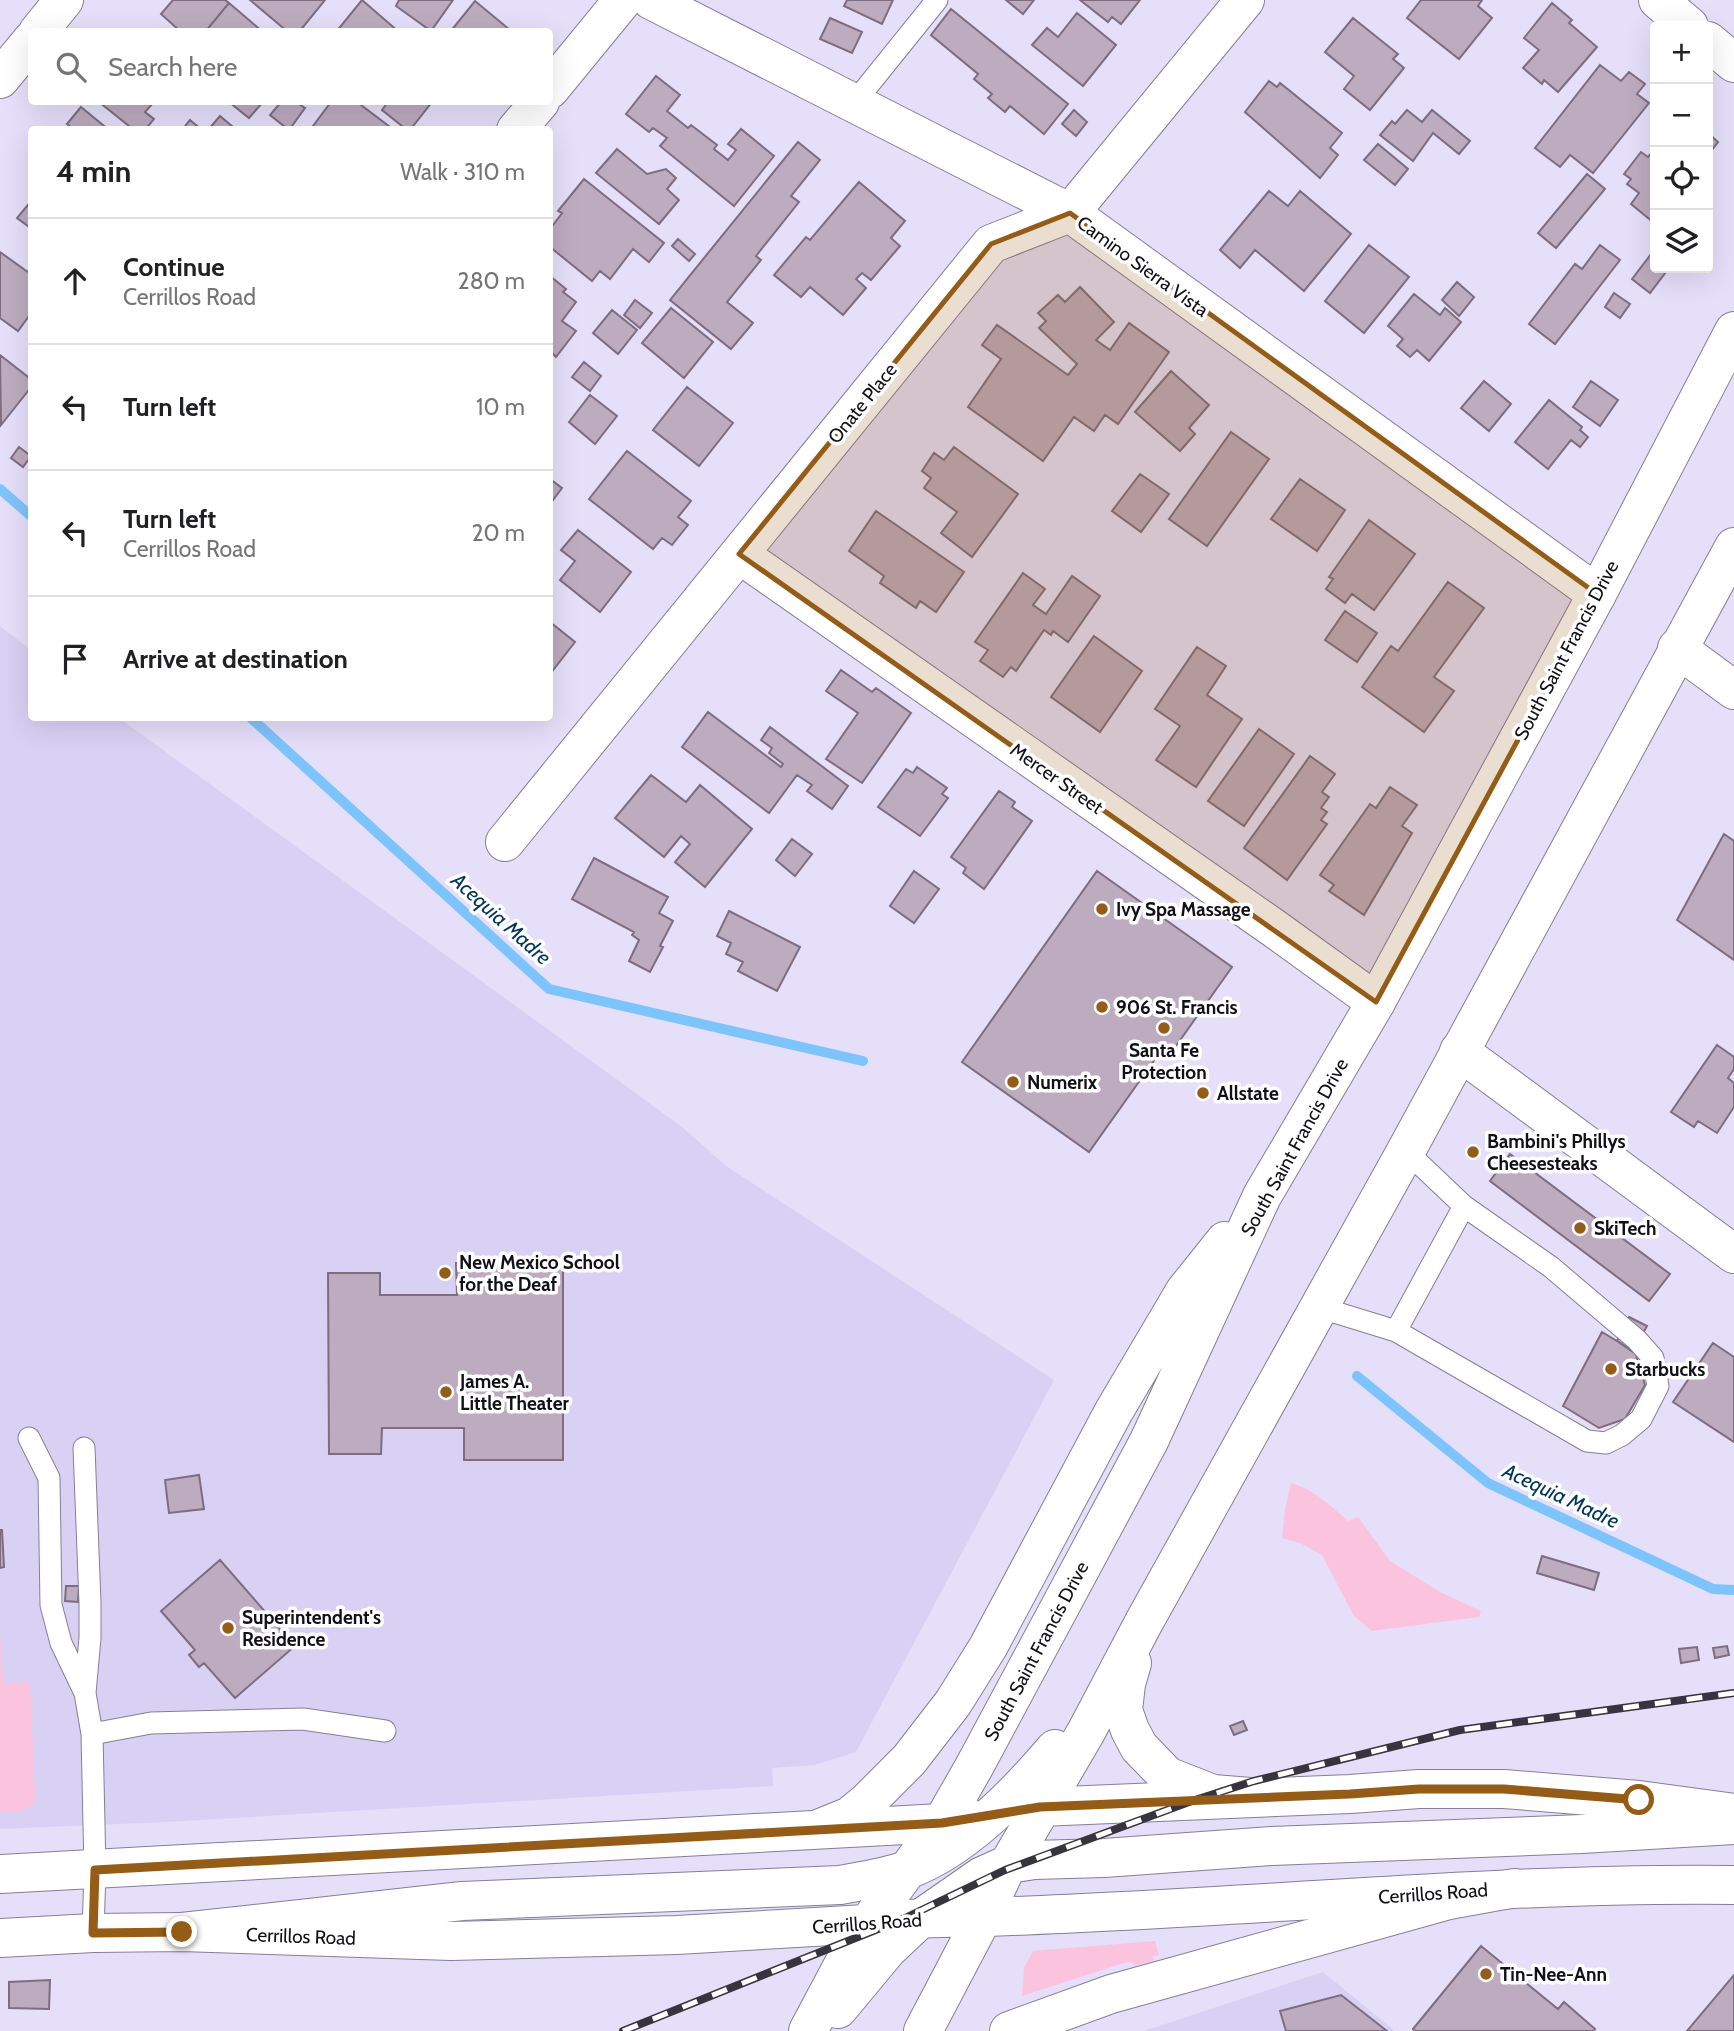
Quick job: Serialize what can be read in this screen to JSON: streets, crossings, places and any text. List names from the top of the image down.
{
  "streets": {
    "main road": [
      "Camino Sierra Vista",
      "Onate Place",
      "South Saint Francis Drive",
      "Mercer Street",
      "Cerrillos Road"
    ]
  },
  "crossings": [
    ["Camino Sierra Vista", "Onate Place"],
    ["Camino Sierra Vista", "South Saint Francis Drive"],
    ["Onate Place", "Mercer Street"],
    ["South Saint Francis Drive", "Mercer Street"],
    ["South Saint Francis Drive", "Cerrillos Road"]
  ],
  "water": ["Acequia Madre"],
  "places": [
    "Ivy Spa Massage",
    "906 St. Francis",
    "Santa Fe Protection",
    "Numerix",
    "Allstate",
    "Bambini's Phillys Cheesesteaks",
    "SkiTech",
    "New Mexico School for the Deaf",
    "Starbucks",
    "James A. Little Theater",
    "Superintendent's Residence",
    "Tin-Nee-Ann"
  ],
  "page": {
    "map_buttons": ["+", "−"],
    "search": "Search here",
    "heading": ["4 min", "Walk · 310 m"],
    "list": [
      ["Continue", "Cerrillos Road", "280 m"],
      ["Turn left", "10 m"],
      ["Turn left", "Cerrillos Road", "20 m"],
      "Arrive at destination"
    ]
  }
}
